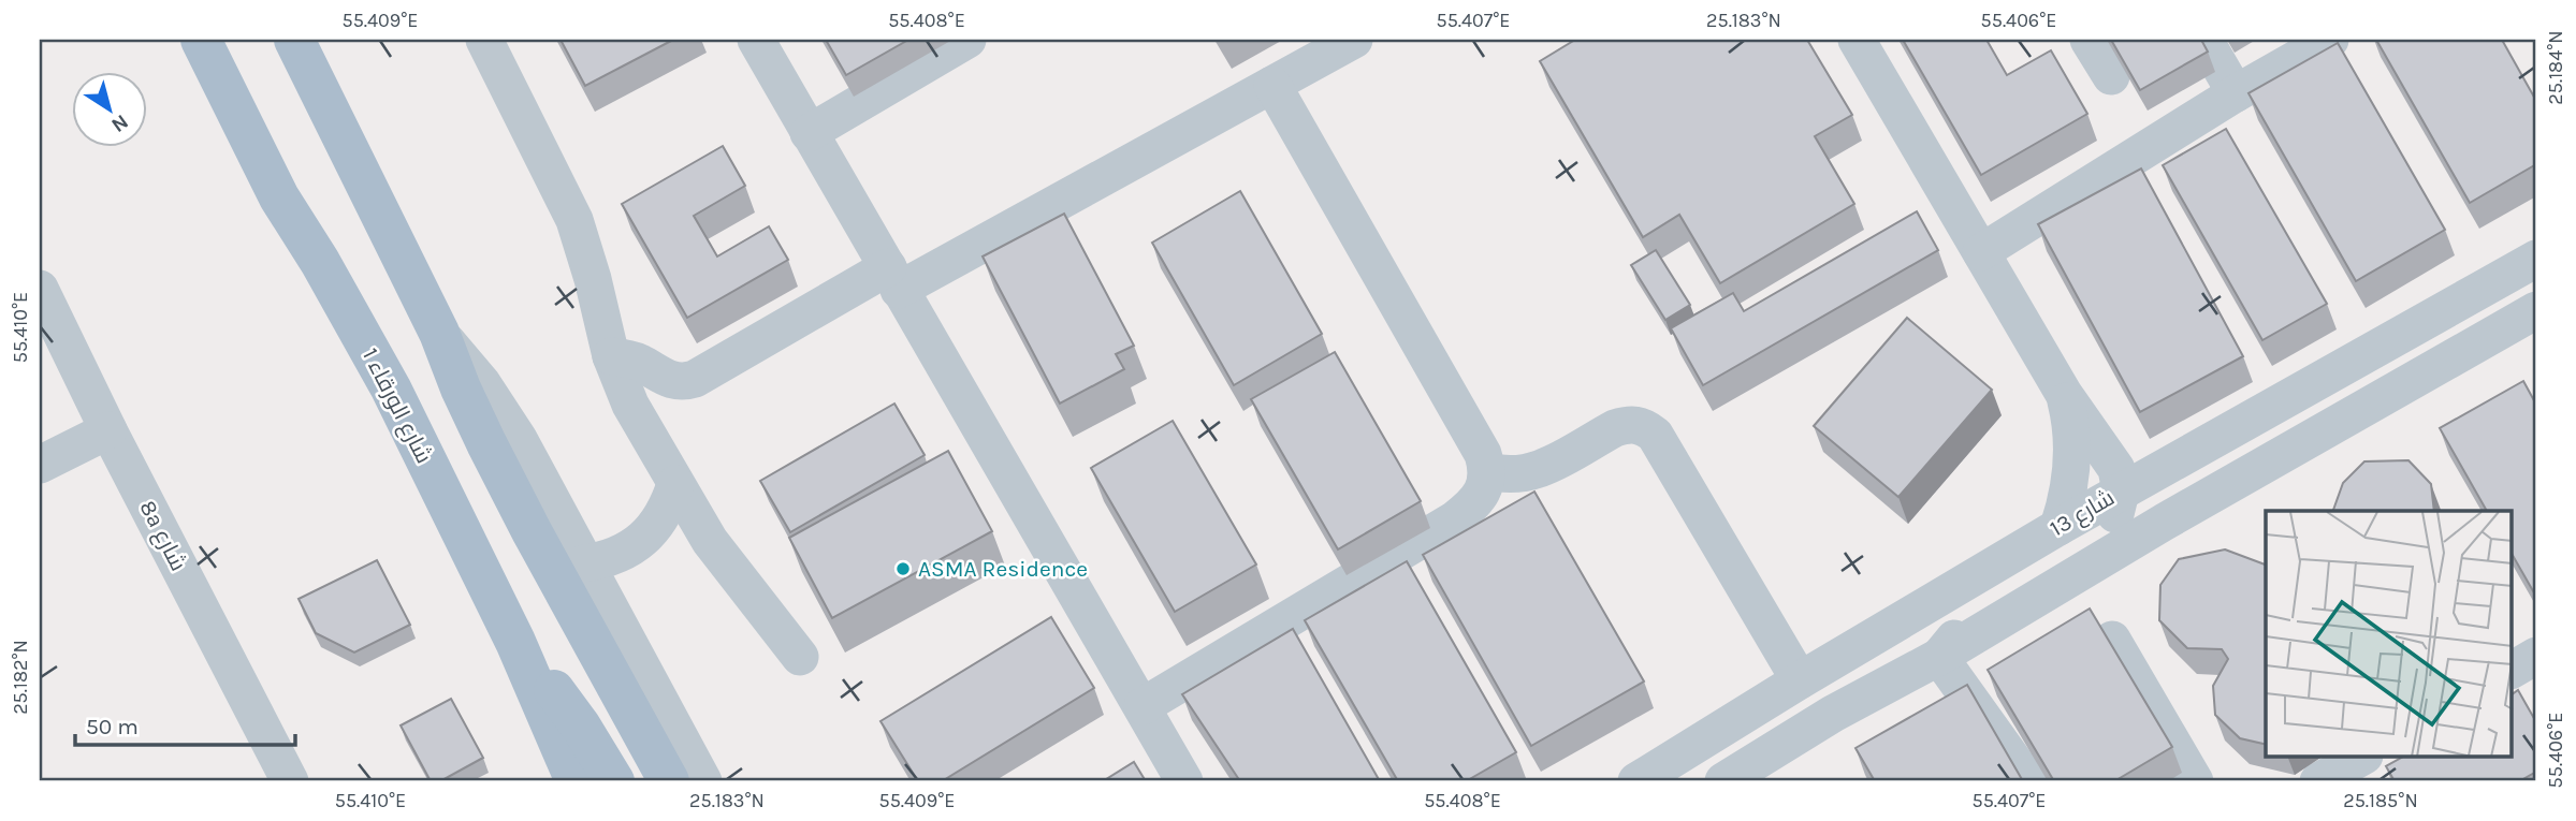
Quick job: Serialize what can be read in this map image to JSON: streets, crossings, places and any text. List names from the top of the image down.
{
  "streets": {
    "main road": ["شارع الورقاء 1"],
    "street": ["شارع 13", "8a شارع"]
  },
  "places": ["ASMA Residence"],
  "scale_bar": "50 m",
  "north": "bottom right",
  "coordinates": [
    "55.409°E",
    "55.408°E",
    "55.407°E",
    "25.183°N",
    "55.406°E",
    "25.184°N",
    "55.410°E",
    "25.182°N",
    "25.185°N"
  ]
}
